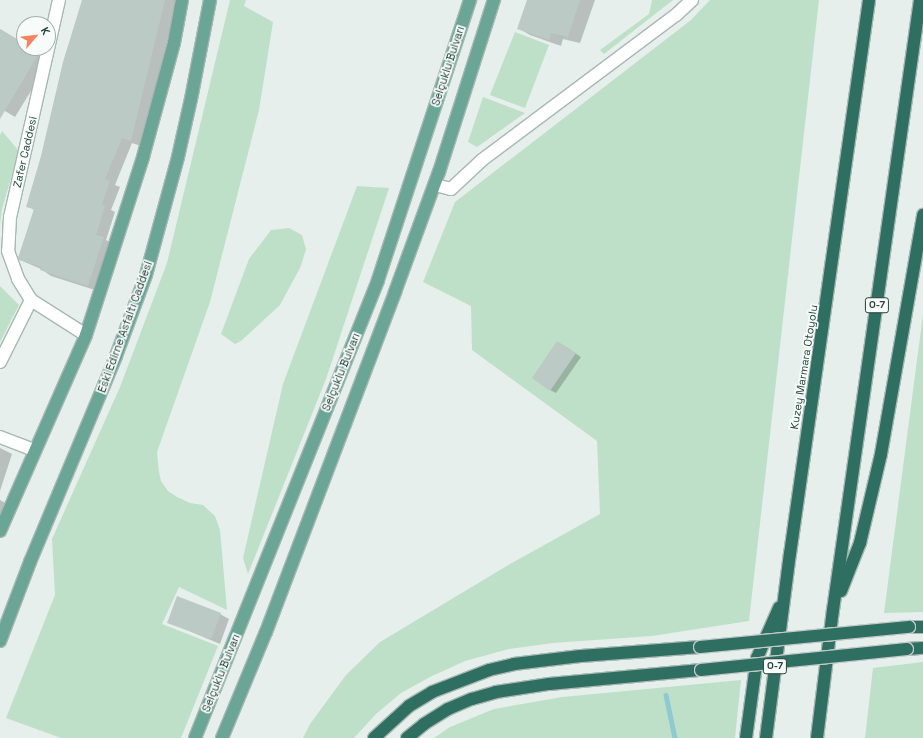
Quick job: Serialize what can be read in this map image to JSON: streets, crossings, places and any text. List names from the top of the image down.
{
  "streets": {
    "highway": ["O-7", "Kuzey Marmara Otoyolu"],
    "main road": ["Selçuklu Bulvarı", "Eski Edirne Asfaltı Caddesi"],
    "street": ["Zafer Caddesi"]
  },
  "north": "top right"
}
